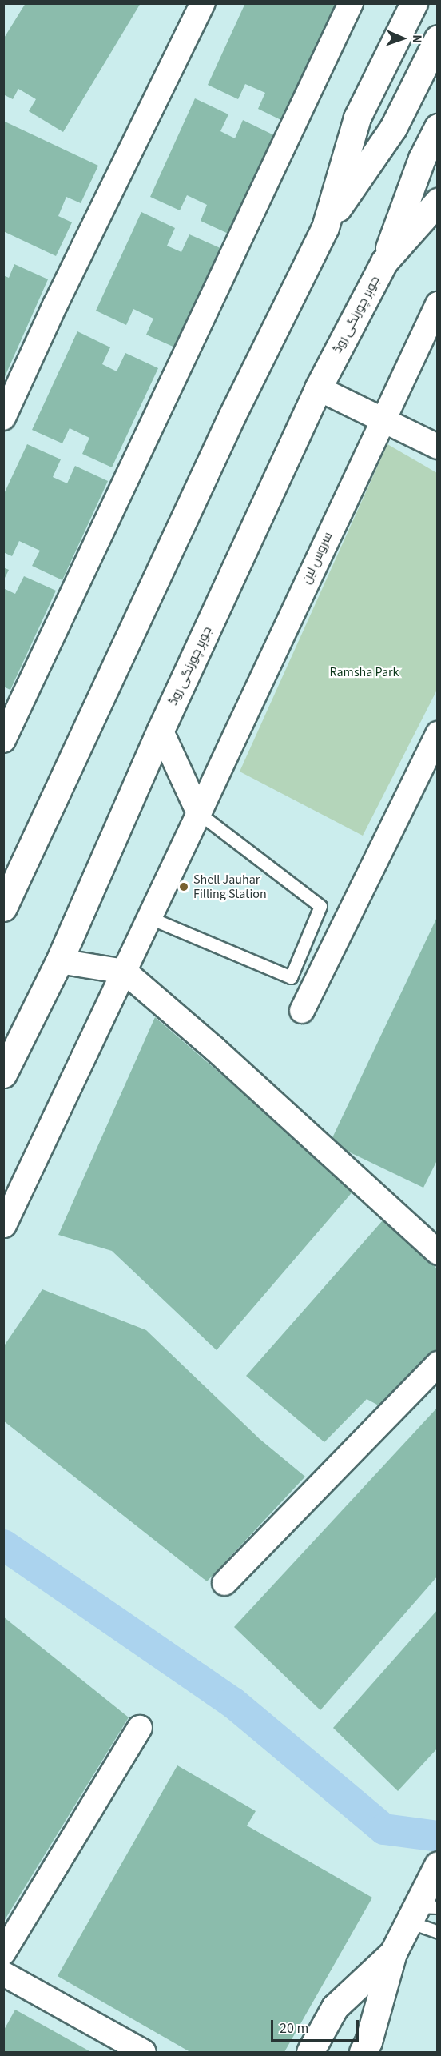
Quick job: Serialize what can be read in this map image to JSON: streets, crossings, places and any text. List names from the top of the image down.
{
  "streets": {
    "main road": ["جوہر چورنگی روڈ"],
    "street": ["سروس لین"]
  },
  "parks": ["Ramsha Park"],
  "places": ["Shell Jauhar Filling Station"],
  "scale_bar": "20 m",
  "north": "right"
}
